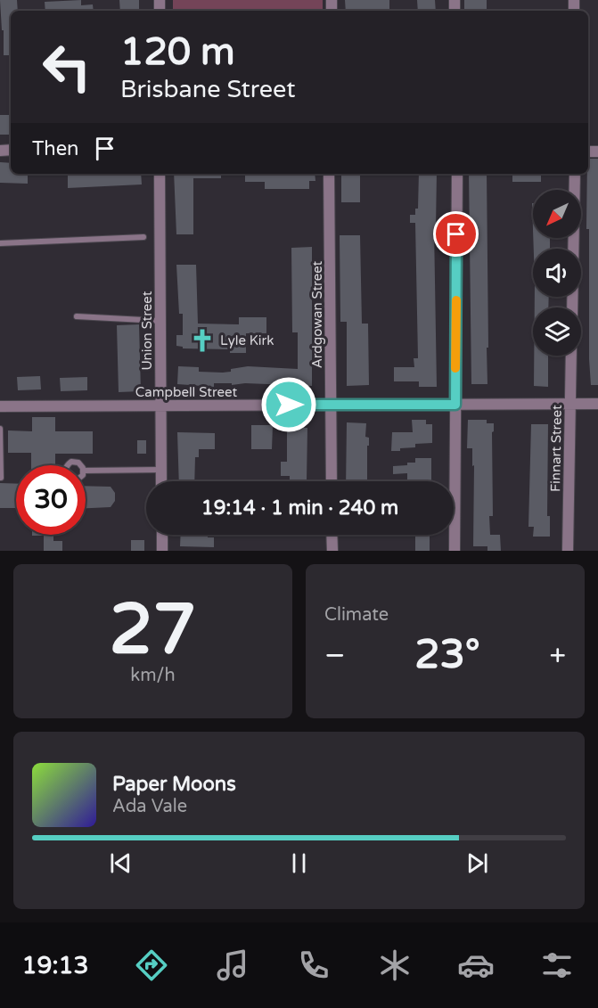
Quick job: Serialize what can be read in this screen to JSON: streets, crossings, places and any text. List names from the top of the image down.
{
  "streets": {
    "street": [
      "Ardgowan Street",
      "Union Street",
      "Campbell Street",
      "Finnart Street"
    ]
  },
  "crossings": [
    ["Ardgowan Street", "Campbell Street"],
    ["Union Street", "Campbell Street"],
    ["Campbell Street", "Finnart Street"]
  ],
  "places": {
    "church": ["Lyle Kirk"]
  },
  "north": "bottom left",
  "page": {
    "turn": ["120 m", "Brisbane Street"],
    "then": "Then",
    "limit": "30",
    "trip": "19:14 · 1 min · 240 m",
    "tile": [
      ["27", "km/h"],
      "Climate"
    ],
    "heat": ["−", "23°", "+"],
    "song": ["Paper Moons", "Ada Vale"],
    "tabs": "19:13"
  }
}
